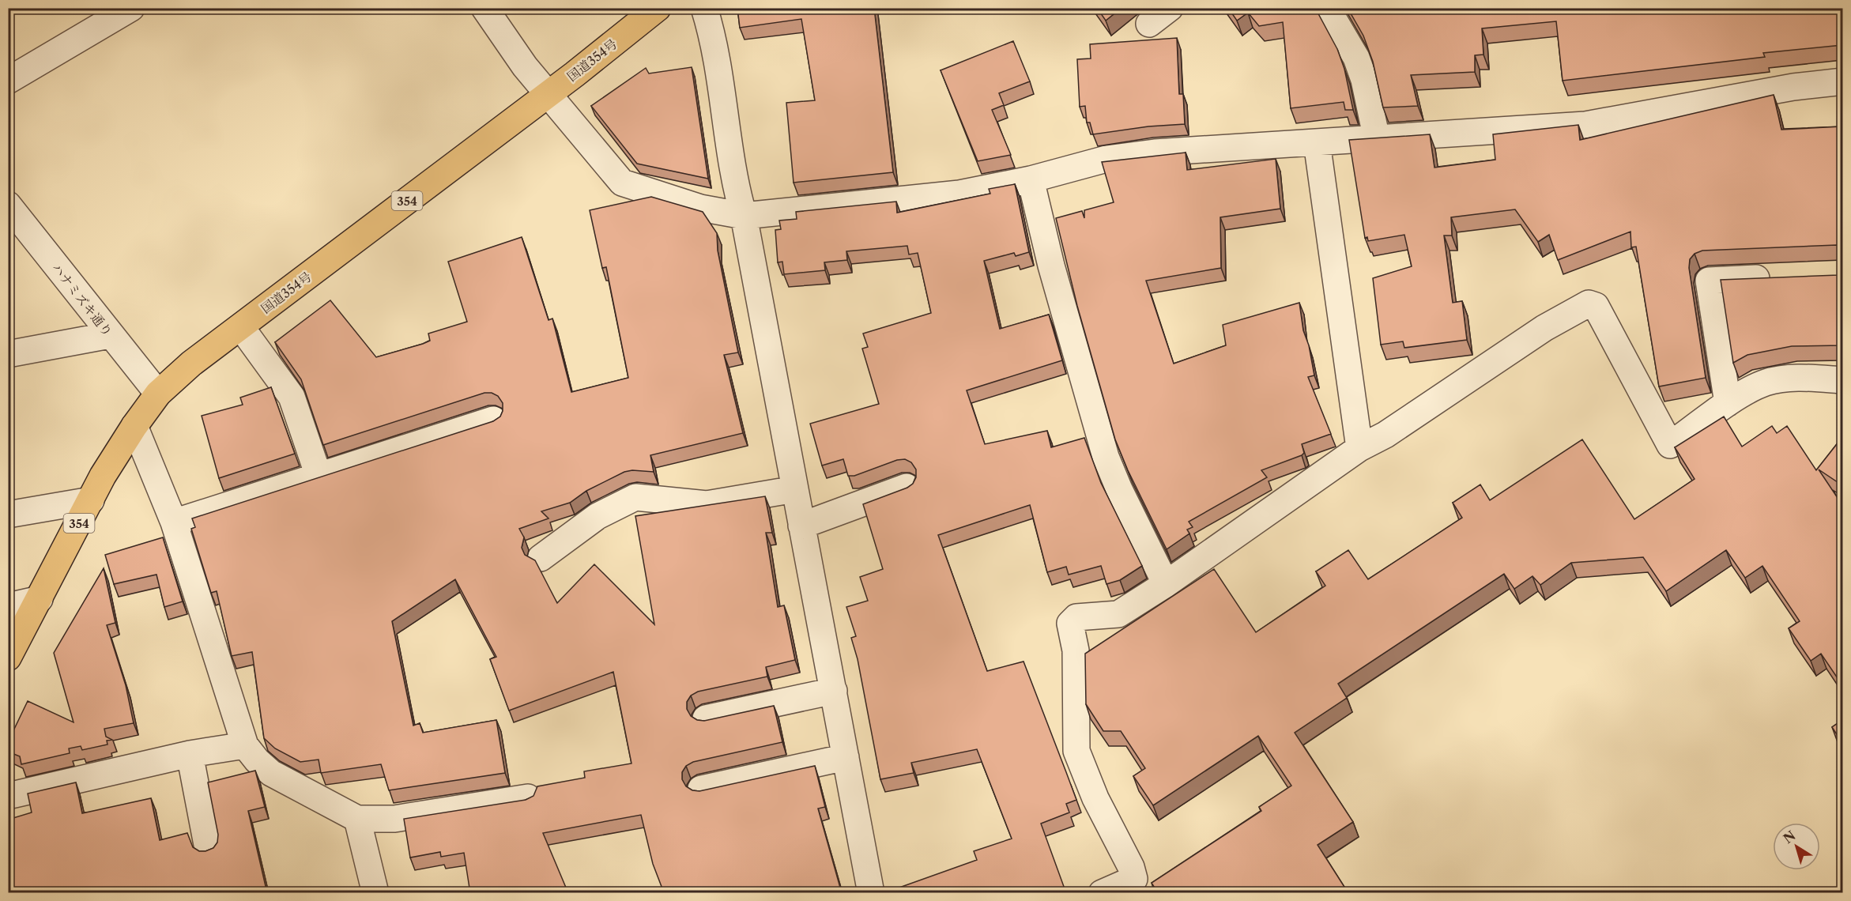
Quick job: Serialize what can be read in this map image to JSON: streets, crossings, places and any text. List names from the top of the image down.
{
  "streets": {
    "highway": ["国道354号", "354"],
    "street": ["ハナミズキ通り"]
  },
  "crossings": [
    ["国道354号", "ハナミズキ通り"]
  ],
  "north": "top left"
}
